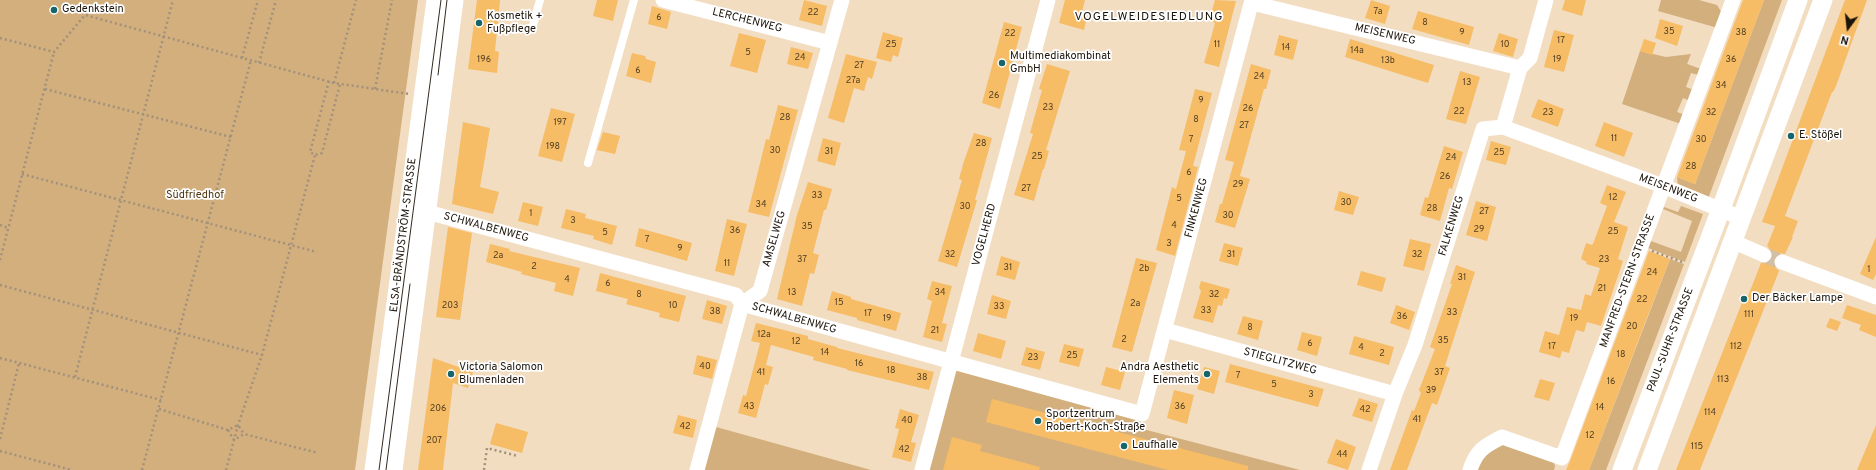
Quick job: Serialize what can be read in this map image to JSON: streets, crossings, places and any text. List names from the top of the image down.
{
  "streets": {
    "street": [
      "LERCHENWEG",
      "MEISENWEG",
      "FINKENWEG",
      "FALKENWEG",
      "SCHWALBENWEG",
      "ELSA-BRÄNDSTRÖM-STRASSE",
      "VOGELHERD",
      "AMSELWEG",
      "MANFRED-STERN-STRASSE",
      "PAUL-SUHR-STRASSE",
      "STIEGLITZWEG"
    ]
  },
  "crossings": [
    ["LERCHENWEG", "AMSELWEG"],
    ["MEISENWEG", "FINKENWEG"],
    ["MEISENWEG", "FALKENWEG"],
    ["MEISENWEG", "MANFRED-STERN-STRASSE"],
    ["MEISENWEG", "PAUL-SUHR-STRASSE"],
    ["FINKENWEG", "SCHWALBENWEG"],
    ["FINKENWEG", "STIEGLITZWEG"],
    ["FALKENWEG", "STIEGLITZWEG"],
    ["SCHWALBENWEG", "ELSA-BRÄNDSTRÖM-STRASSE"],
    ["SCHWALBENWEG", "VOGELHERD"],
    ["SCHWALBENWEG", "AMSELWEG"]
  ],
  "districts": ["VOGELWEIDESIEDLUNG"],
  "parks": ["Südfriedhof"],
  "places": [
    "Gedenkstein",
    "Kosmetik + Fußpflege",
    "Multimediakombinat GmbH",
    "E. Stößel",
    "Der Bäcker Lampe",
    "Victoria Salomon Blumenladen",
    "Andra Aesthetic Elements",
    "Sportzentrum Robert-Koch-Straße",
    "Laufhalle"
  ],
  "house_numbers": [
    "7a",
    "22",
    "6",
    "8",
    "35",
    "9",
    "38",
    "22",
    "17",
    "25",
    "11",
    "10",
    "14",
    "14a",
    "5",
    "24",
    "196",
    "19",
    "36",
    "13b",
    "27",
    "6",
    "24",
    "27a",
    "13",
    "34",
    "26",
    "9",
    "23",
    "26",
    "22",
    "23",
    "32",
    "28",
    "8",
    "197",
    "27",
    "11",
    "7",
    "30",
    "28",
    "198",
    "30",
    "31",
    "25",
    "25",
    "24",
    "28",
    "6",
    "26",
    "29",
    "27",
    "33",
    "12",
    "5",
    "30",
    "34",
    "30",
    "28",
    "27",
    "1",
    "30",
    "3",
    "4",
    "35",
    "29",
    "36",
    "25",
    "5",
    "7",
    "3",
    "9",
    "32",
    "31",
    "32",
    "2a",
    "37",
    "23",
    "11",
    "2",
    "31",
    "2b",
    "1",
    "24",
    "31",
    "4",
    "6",
    "21",
    "13",
    "34",
    "8",
    "32",
    "22",
    "15",
    "2a",
    "203",
    "10",
    "33",
    "33",
    "38",
    "33",
    "17",
    "111",
    "36",
    "19",
    "19",
    "20",
    "8",
    "21",
    "12a",
    "2",
    "35",
    "12",
    "6",
    "17",
    "112",
    "4",
    "14",
    "2",
    "18",
    "25",
    "23",
    "16",
    "40",
    "18",
    "41",
    "37",
    "7",
    "38",
    "113",
    "16",
    "5",
    "39",
    "3",
    "43",
    "36",
    "14",
    "206",
    "42",
    "114",
    "41",
    "40",
    "42",
    "12",
    "207",
    "115",
    "42",
    "44"
  ],
  "north": "bottom"
}
